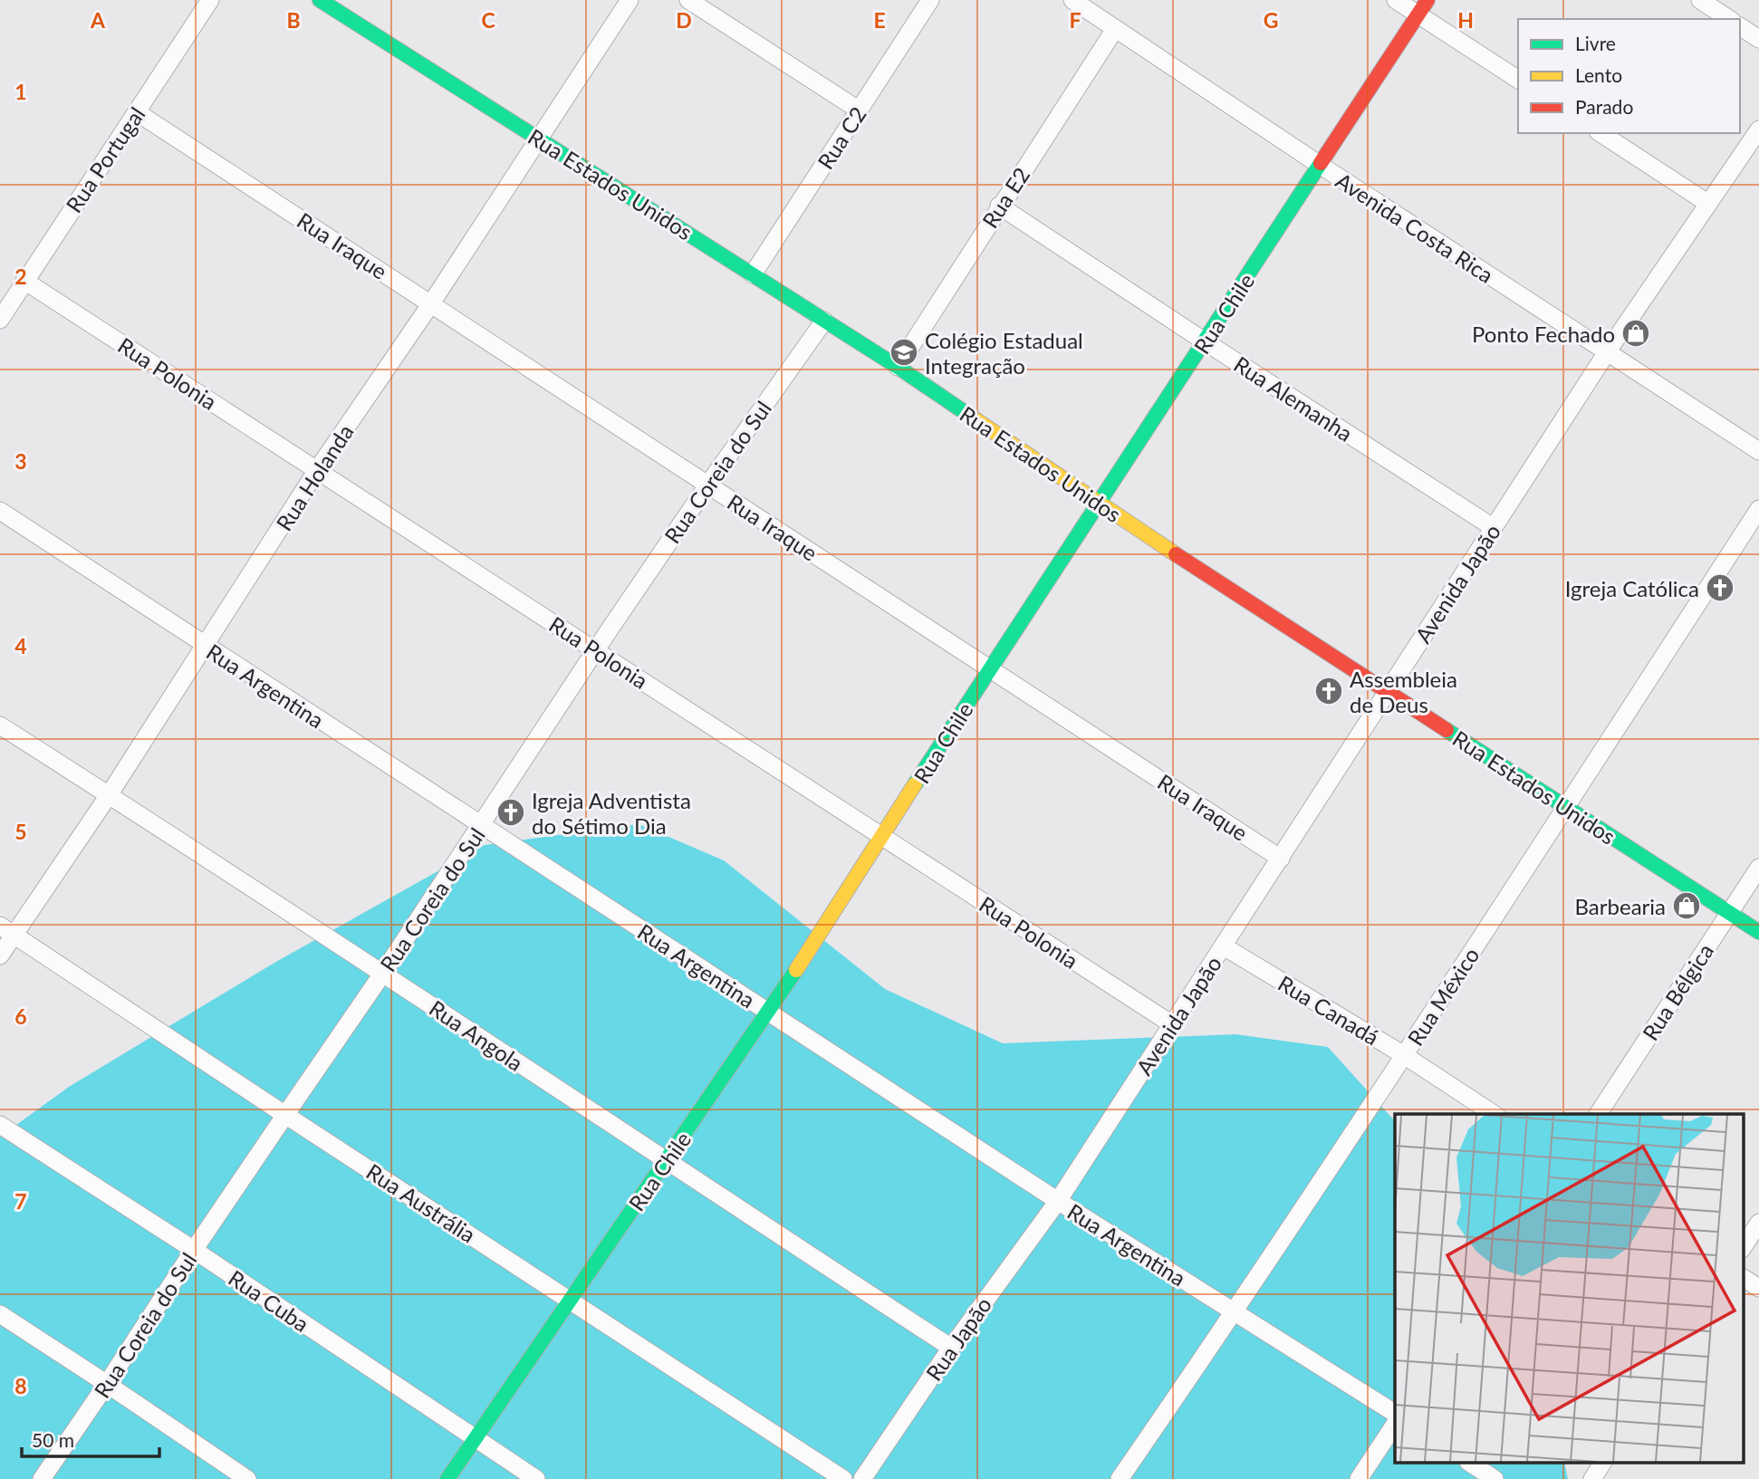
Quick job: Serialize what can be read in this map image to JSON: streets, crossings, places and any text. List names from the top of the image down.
{
  "streets": {
    "street": [
      "Rua C2",
      "Rua Portugal",
      "Rua Estados Unidos",
      "Rua E2",
      "Avenida Costa Rica",
      "Rua Iraque",
      "Rua Chile",
      "Rua Polonia",
      "Rua Alemanha",
      "Rua Coreia do Sul",
      "Rua Holanda",
      "Avenida Japão",
      "Rua Argentina",
      "Rua Bélgica",
      "Rua México",
      "Rua Canadá",
      "Rua Angola",
      "Rua Austrália",
      "Rua Cuba",
      "Rua Japão"
    ]
  },
  "crossings": [
    ["Rua C2", "Rua Estados Unidos"],
    ["Rua Portugal", "Rua Iraque"],
    ["Rua Portugal", "Rua Polonia"],
    ["Rua Estados Unidos", "Rua E2"],
    ["Rua Estados Unidos", "Rua Chile"],
    ["Rua Estados Unidos", "Rua Coreia do Sul"],
    ["Rua Estados Unidos", "Rua Holanda"],
    ["Rua Estados Unidos", "Avenida Japão"],
    ["Rua Estados Unidos", "Rua Bélgica"],
    ["Rua Estados Unidos", "Rua México"],
    ["Rua E2", "Avenida Costa Rica"],
    ["Rua E2", "Rua Alemanha"],
    ["Avenida Costa Rica", "Rua Chile"],
    ["Avenida Costa Rica", "Avenida Japão"],
    ["Rua Iraque", "Rua Chile"],
    ["Rua Iraque", "Rua Coreia do Sul"],
    ["Rua Iraque", "Rua Holanda"],
    ["Rua Iraque", "Avenida Japão"],
    ["Rua Chile", "Rua Polonia"],
    ["Rua Chile", "Rua Alemanha"],
    ["Rua Chile", "Rua Argentina"],
    ["Rua Chile", "Rua Angola"],
    ["Rua Chile", "Rua Austrália"],
    ["Rua Chile", "Rua Cuba"],
    ["Rua Polonia", "Rua Coreia do Sul"],
    ["Rua Polonia", "Rua Holanda"],
    ["Rua Polonia", "Avenida Japão"],
    ["Rua Alemanha", "Avenida Japão"],
    ["Rua Coreia do Sul", "Rua Argentina"],
    ["Rua Coreia do Sul", "Rua Angola"],
    ["Rua Coreia do Sul", "Rua Austrália"],
    ["Rua Coreia do Sul", "Rua Cuba"],
    ["Rua Holanda", "Rua Argentina"],
    ["Rua Holanda", "Rua Angola"],
    ["Rua Holanda", "Rua Austrália"],
    ["Avenida Japão", "Rua Argentina"],
    ["Avenida Japão", "Rua Canadá"],
    ["Avenida Japão", "Rua Japão"],
    ["Rua Argentina", "Rua México"],
    ["Rua Argentina", "Rua Japão"],
    ["Rua México", "Rua Canadá"],
    ["Rua Angola", "Rua Japão"]
  ],
  "places": {
    "shop": ["Ponto Fechado", "Barbearia"],
    "school or university": ["Colégio Estadual Integração"],
    "church": ["Igreja Católica", "Assembleia de Deus", "Igreja Adventista do Sétimo Dia"]
  },
  "legend": ["Livre", "Lento", "Parado"],
  "scale_bar": "50 m",
  "grid": {
    "columns": [
      "A",
      "B",
      "C",
      "D",
      "E",
      "F",
      "G",
      "H"
    ],
    "rows": [
      "1",
      "2",
      "3",
      "4",
      "5",
      "6",
      "7",
      "8"
    ]
  }
}
